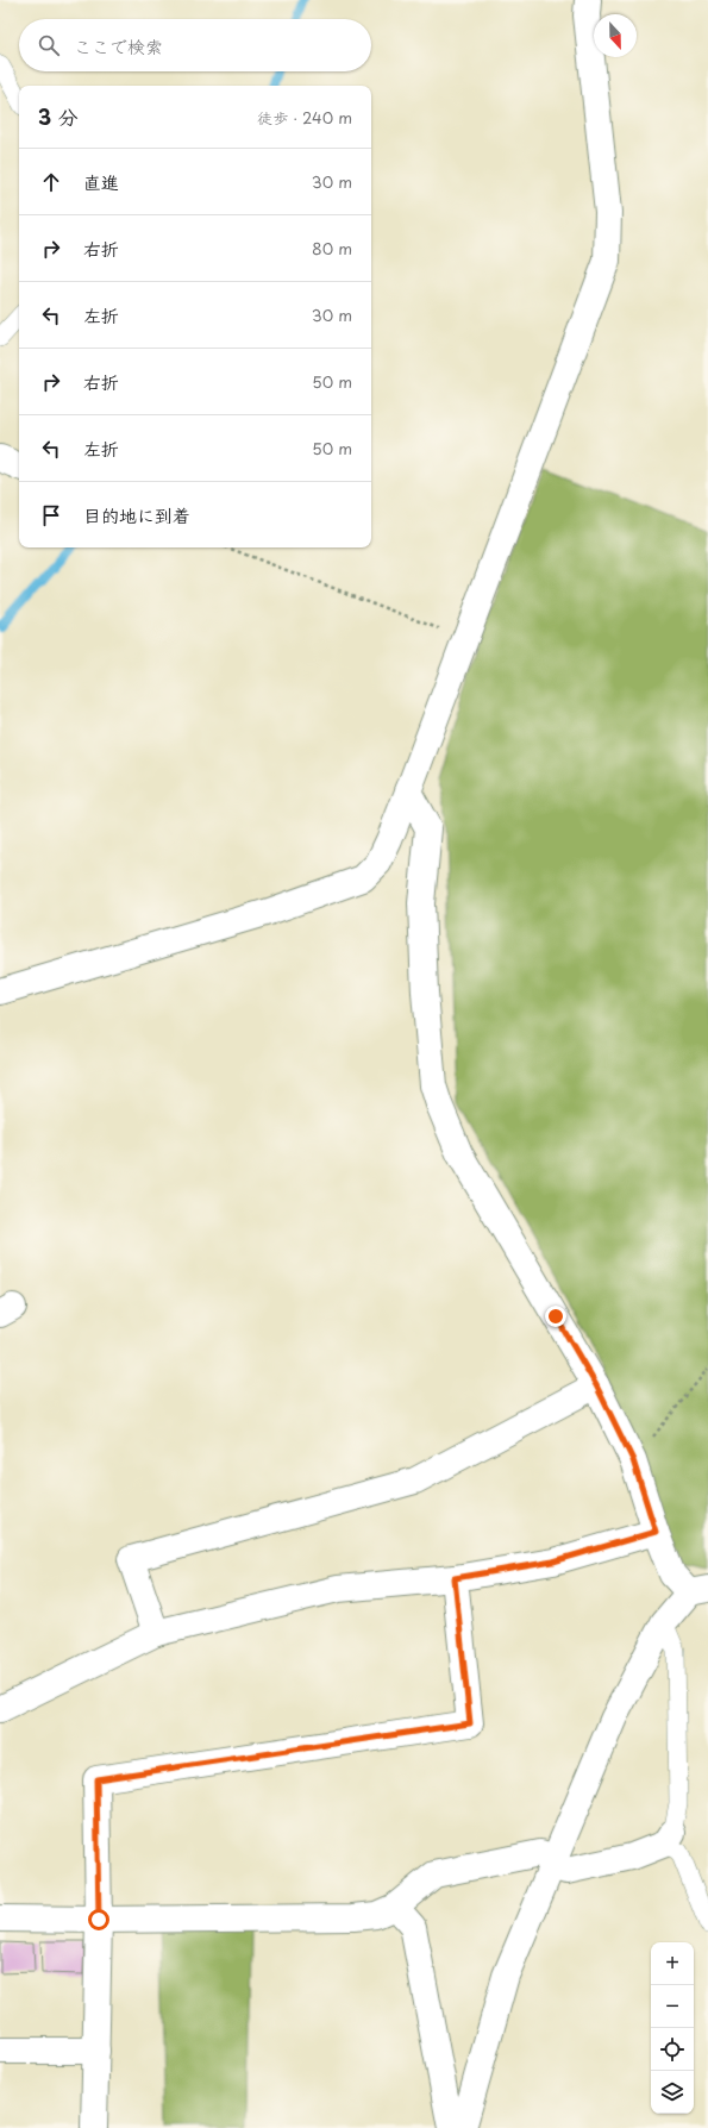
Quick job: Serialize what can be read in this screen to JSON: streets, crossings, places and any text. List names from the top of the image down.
{
  "north": "bottom",
  "page": {
    "search": "ここで検索",
    "heading": ["3 分", "徒歩 · 240 m"],
    "list": [
      ["直進", "30 m"],
      ["右折", "80 m"],
      ["左折", "30 m"],
      ["右折", "50 m"],
      ["左折", "50 m"],
      "目的地に到着"
    ],
    "map_buttons": ["+", "−"]
  }
}
